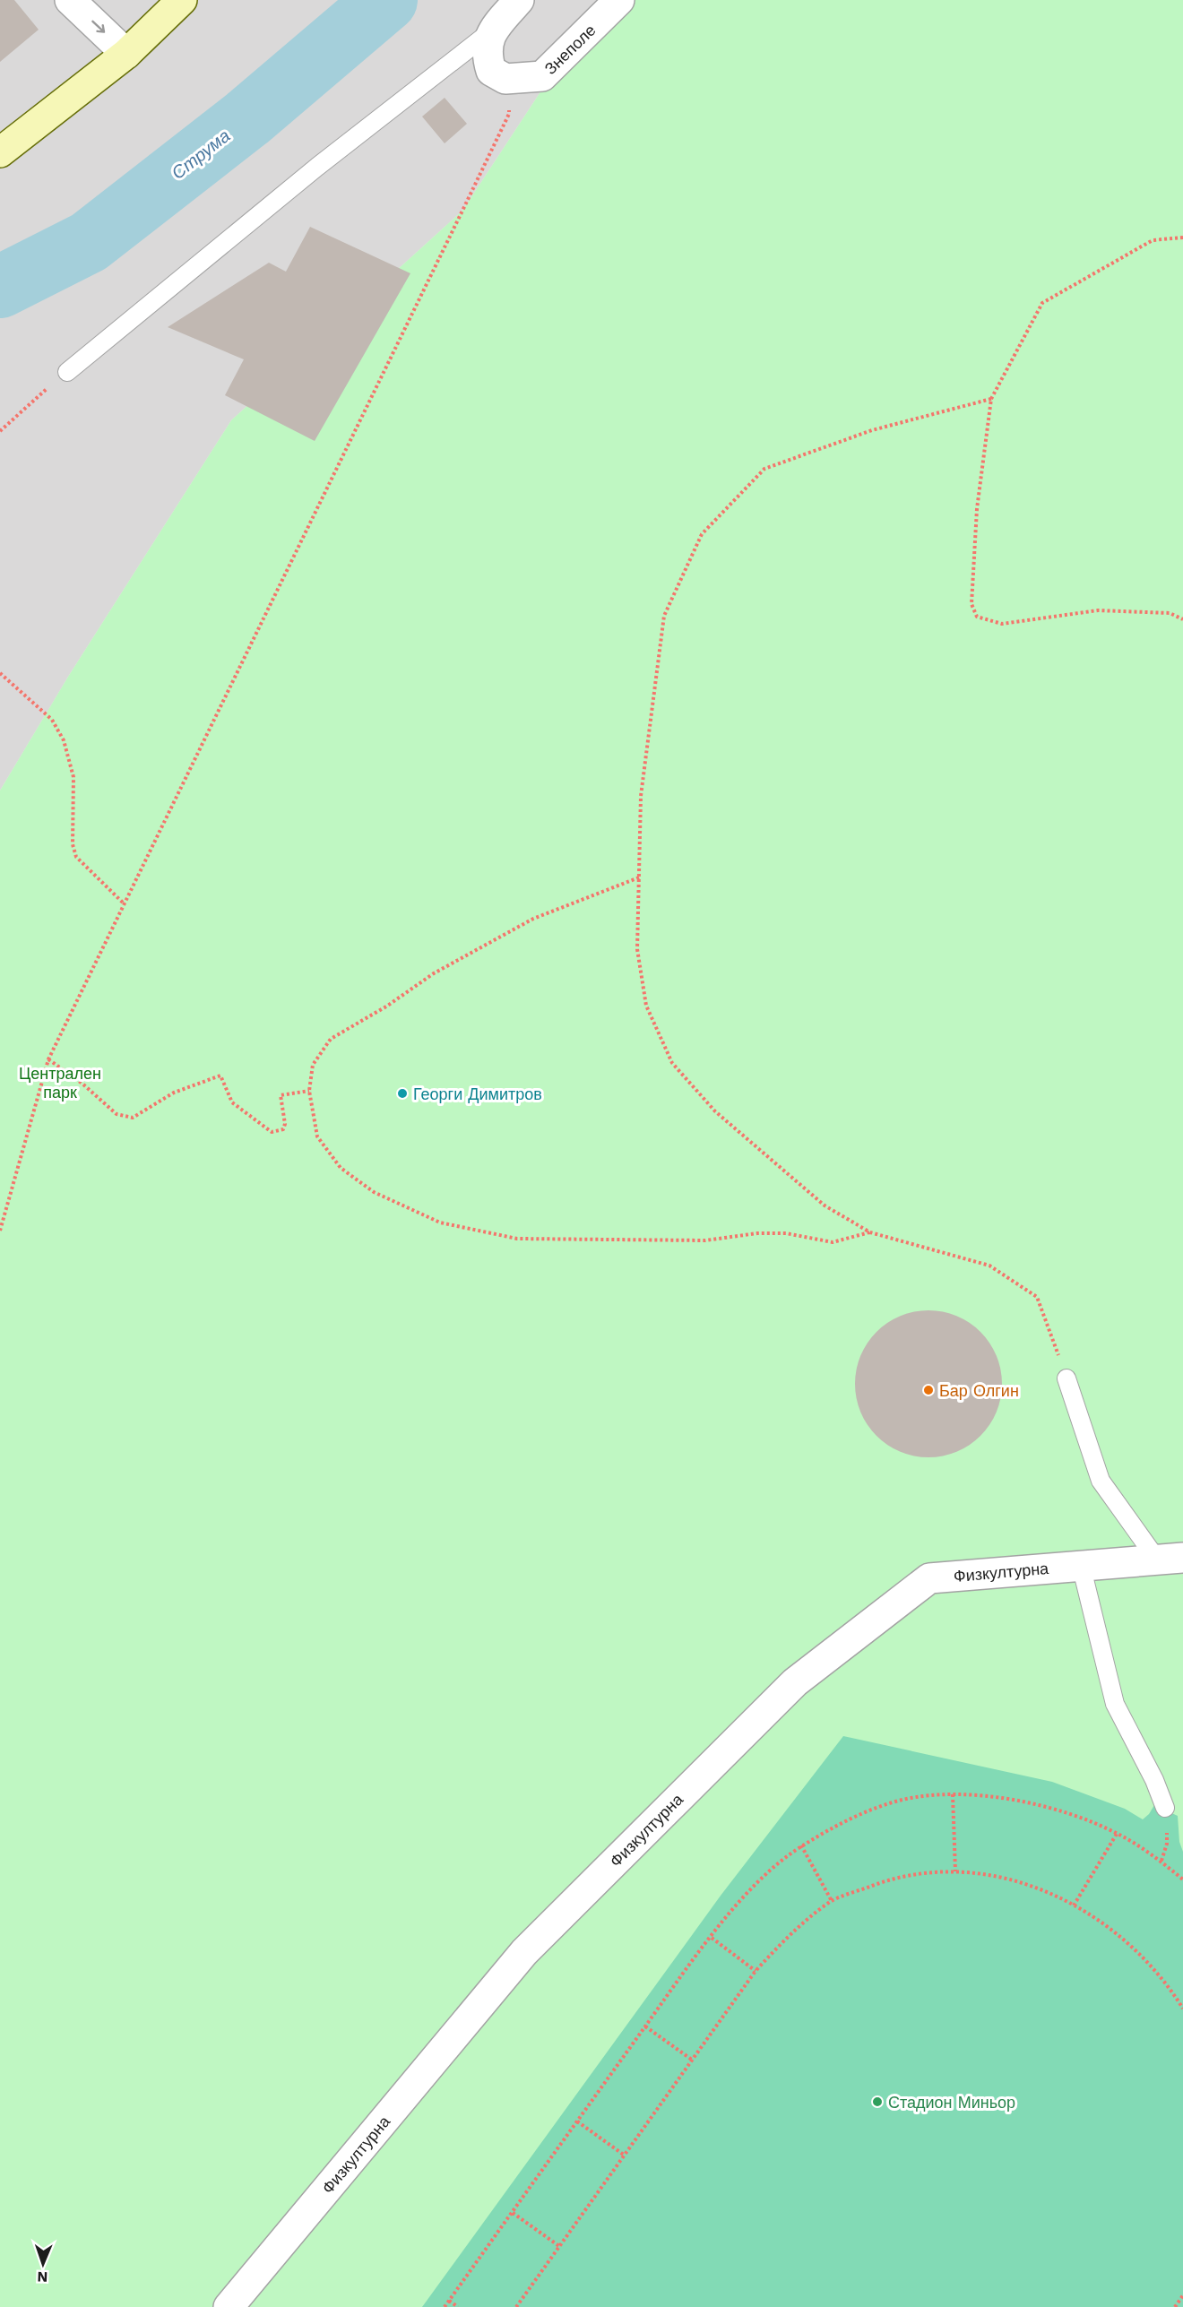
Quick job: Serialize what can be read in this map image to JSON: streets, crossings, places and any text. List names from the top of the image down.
{
  "streets": {
    "street": ["Знеполе", "Физкултурна"]
  },
  "water": ["Струма"],
  "parks": ["Централен парк"],
  "places": ["Георги Димитров", "Бар Олгин", "Стадион Миньор"],
  "north": "bottom"
}
